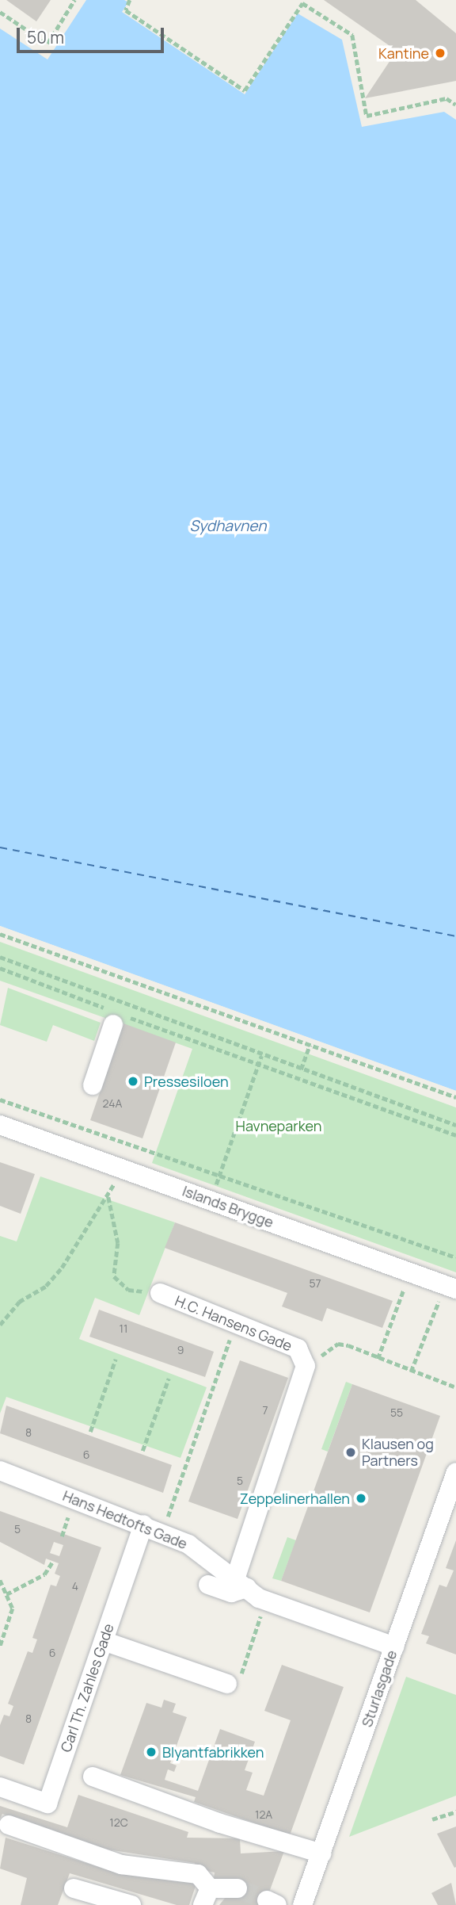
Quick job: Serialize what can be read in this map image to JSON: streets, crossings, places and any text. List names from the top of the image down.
{
  "streets": {
    "street": [
      "Islands Brygge",
      "H.C. Hansens Gade",
      "Hans Hedtofts Gade",
      "Carl Th. Zahles Gade",
      "Sturlasgade"
    ]
  },
  "crossings": [
    ["Hans Hedtofts Gade", "Carl Th. Zahles Gade"],
    ["Hans Hedtofts Gade", "Sturlasgade"]
  ],
  "water": ["Sydhavnen"],
  "parks": ["Havneparken"],
  "places": [
    "Kantine",
    "Pressesiloen",
    "Klausen og Partners",
    "Zeppelinerhallen",
    "Blyantfabrikken"
  ],
  "house_numbers": [
    "24A",
    "57",
    "11",
    "9",
    "7",
    "55",
    "8",
    "6",
    "5",
    "5",
    "4",
    "6",
    "8",
    "12A",
    "12C"
  ],
  "scale_bar": "50 m"
}
